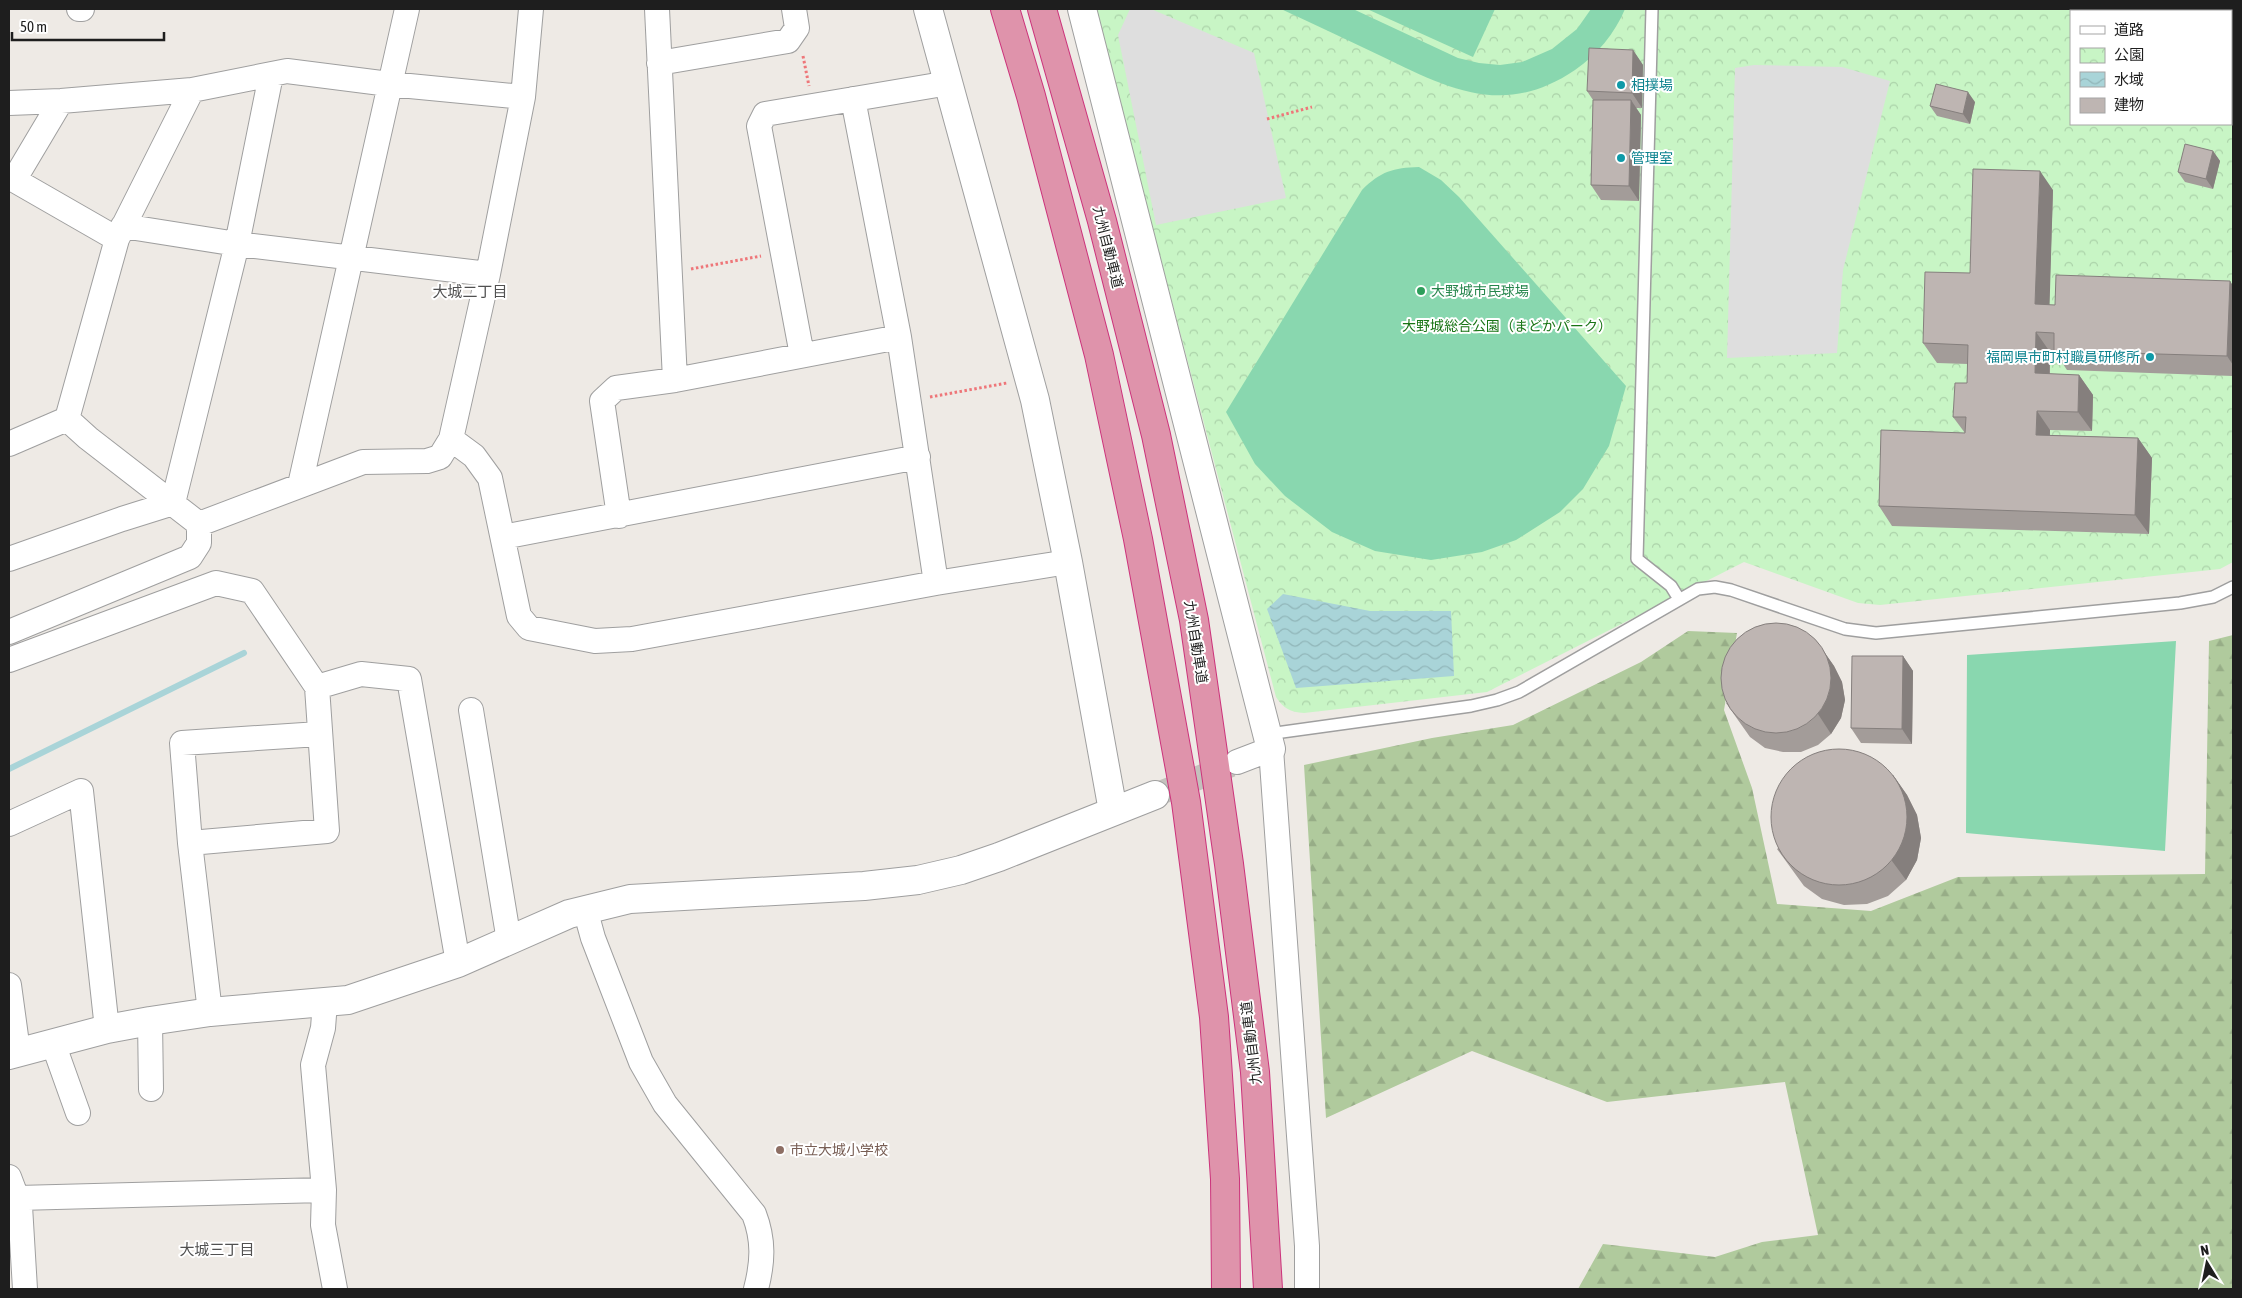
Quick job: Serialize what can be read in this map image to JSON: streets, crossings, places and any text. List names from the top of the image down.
{
  "streets": {
    "highway": ["九州自動車道"]
  },
  "districts": ["大城二丁目", "大城三丁目"],
  "parks": ["大野城総合公園（まどかパーク）"],
  "places": [
    "相撲場",
    "管理室",
    "大野城市民球場",
    "福岡県市町村職員研修所",
    "市立大城小学校"
  ],
  "legend": [
    "道路",
    "公園",
    "水域",
    "建物"
  ],
  "scale_bar": "50 m",
  "north": "top"
}
